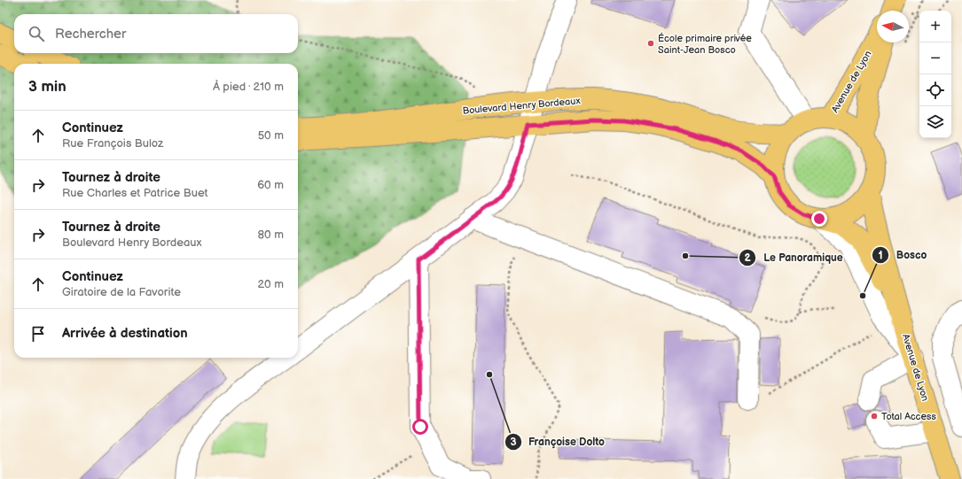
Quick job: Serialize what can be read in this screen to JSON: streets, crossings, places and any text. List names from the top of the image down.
{
  "streets": {
    "main road": ["Avenue de Lyon", "Boulevard Henry Bordeaux"]
  },
  "crossings": [
    ["Avenue de Lyon", "Boulevard Henry Bordeaux"]
  ],
  "places": [
    "École primaire privée Saint-Jean Bosco",
    "Le Panoramique",
    "Bosco",
    "Françoise Dolto",
    "Total Access"
  ],
  "north": "left",
  "page": {
    "map_buttons": ["+", "−"],
    "search": "Rechercher",
    "heading": ["3 min", "À pied · 210 m"],
    "list": [
      ["Continuez", "Rue François Buloz", "50 m"],
      ["Tournez à droite", "Rue Charles et Patrice Buet", "60 m"],
      ["Tournez à droite", "Boulevard Henry Bordeaux", "80 m"],
      ["Continuez", "Giratoire de la Favorite", "20 m"],
      "Arrivée à destination"
    ]
  }
}
